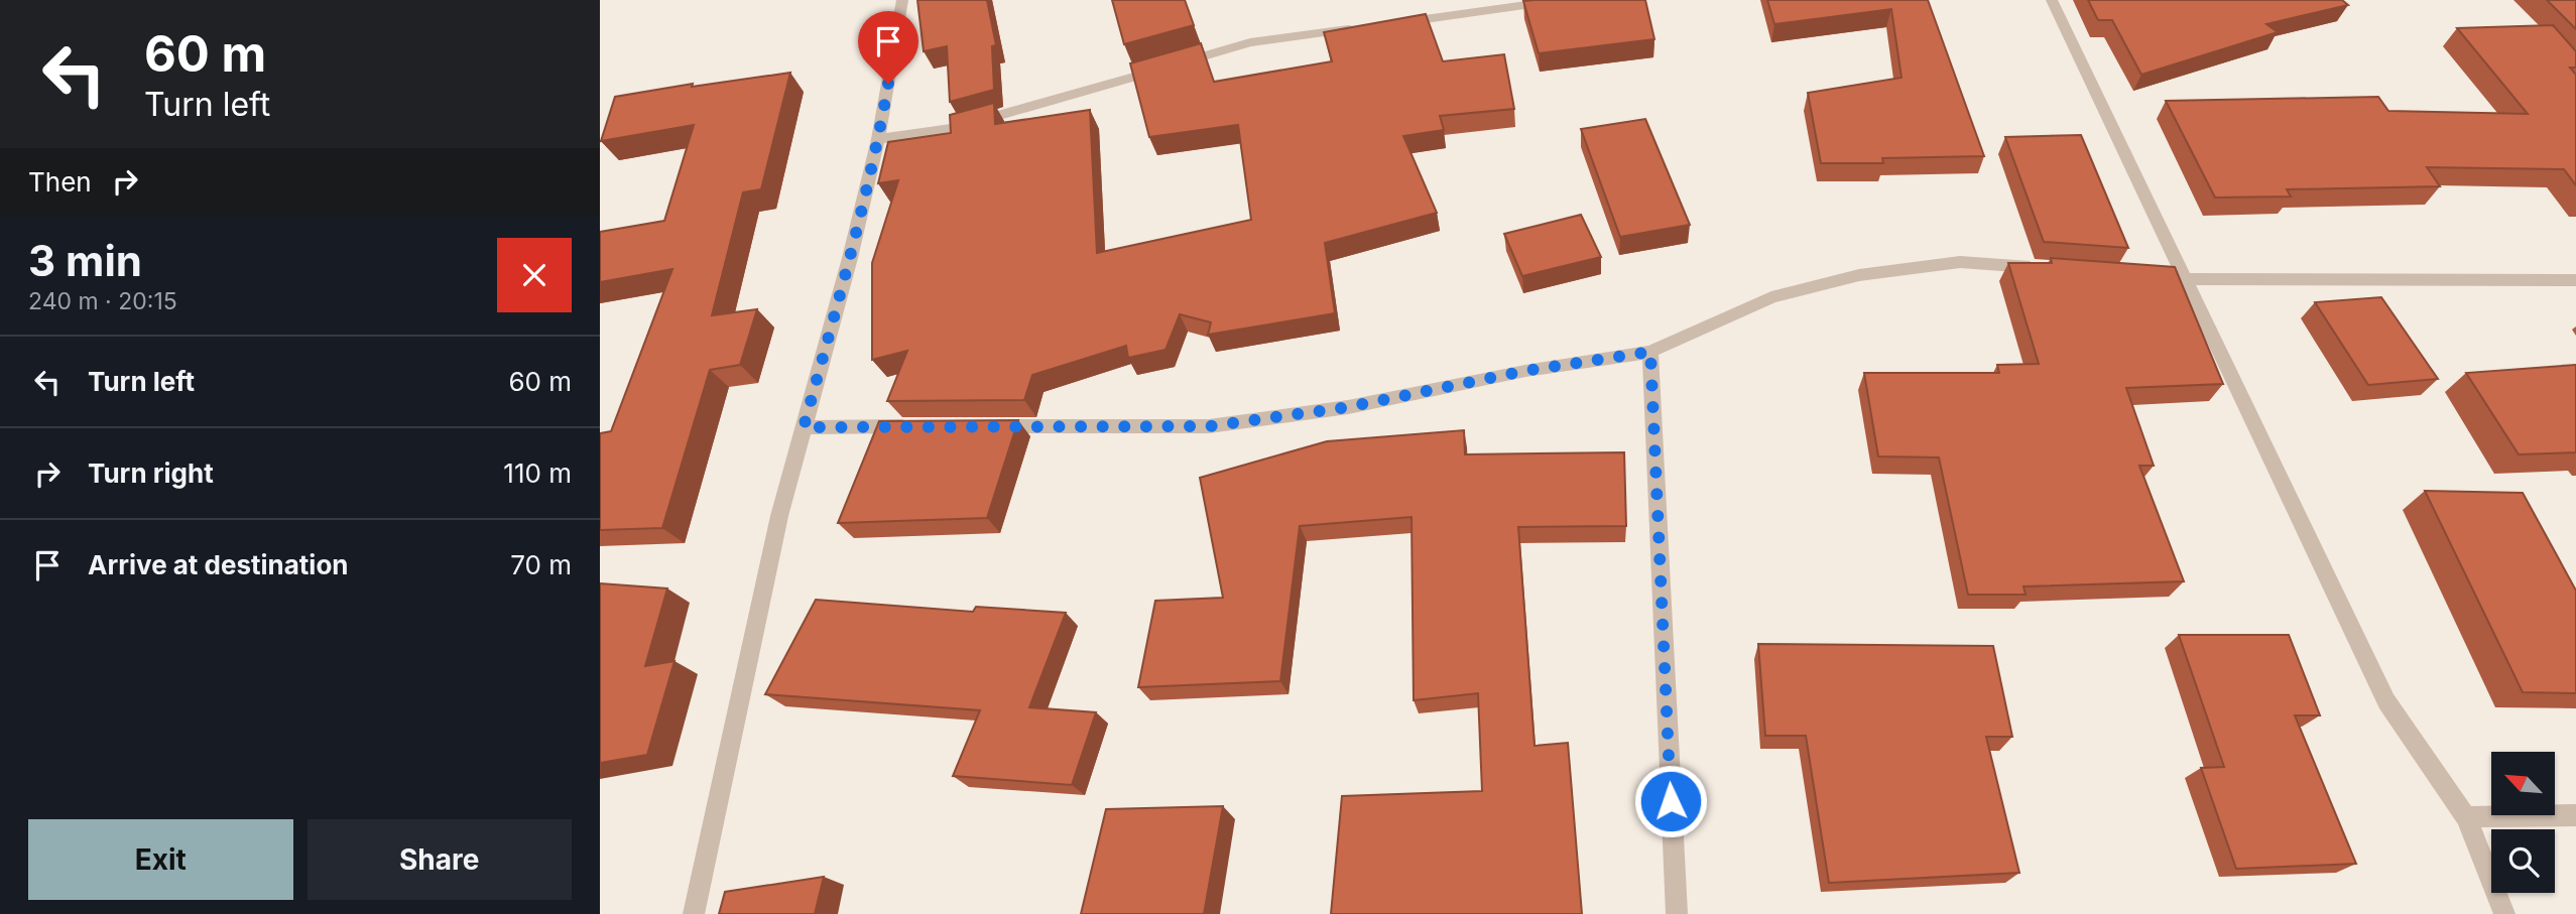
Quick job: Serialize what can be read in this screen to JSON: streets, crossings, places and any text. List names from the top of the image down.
{
  "north": "top left",
  "page": {
    "turn": ["60 m", "Turn left"],
    "then": "Then",
    "heading": ["3 min", "240 m · 20:15"],
    "list": [
      {
        "name": "Turn left",
        "value": "60 m"
      },
      {
        "name": "Turn right",
        "value": "110 m"
      },
      {
        "name": "Arrive at destination",
        "value": "70 m"
      }
    ],
    "buttons": ["Exit", "Share"]
  }
}
